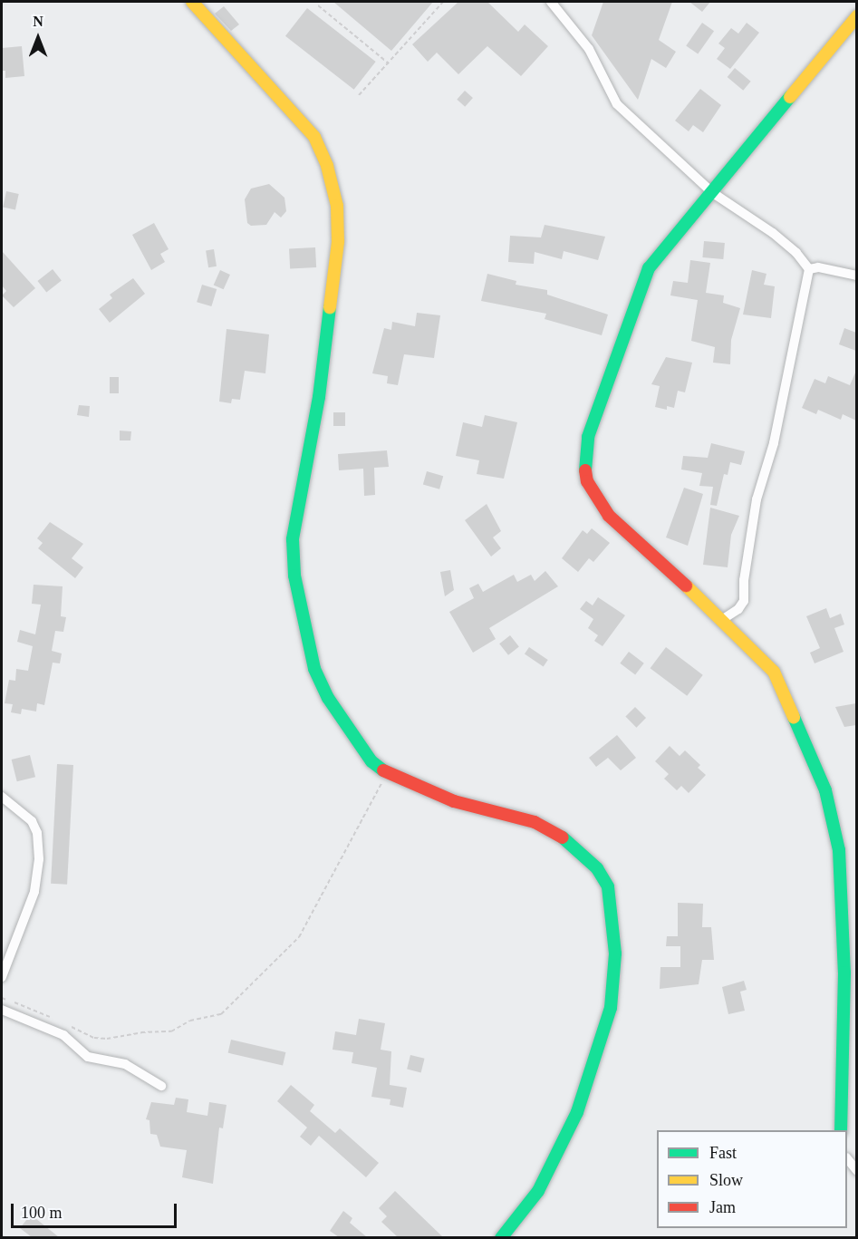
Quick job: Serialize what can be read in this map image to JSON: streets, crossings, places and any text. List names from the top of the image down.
{
  "legend": ["Fast", "Slow", "Jam"],
  "scale_bar": "100 m",
  "north": "top"
}
